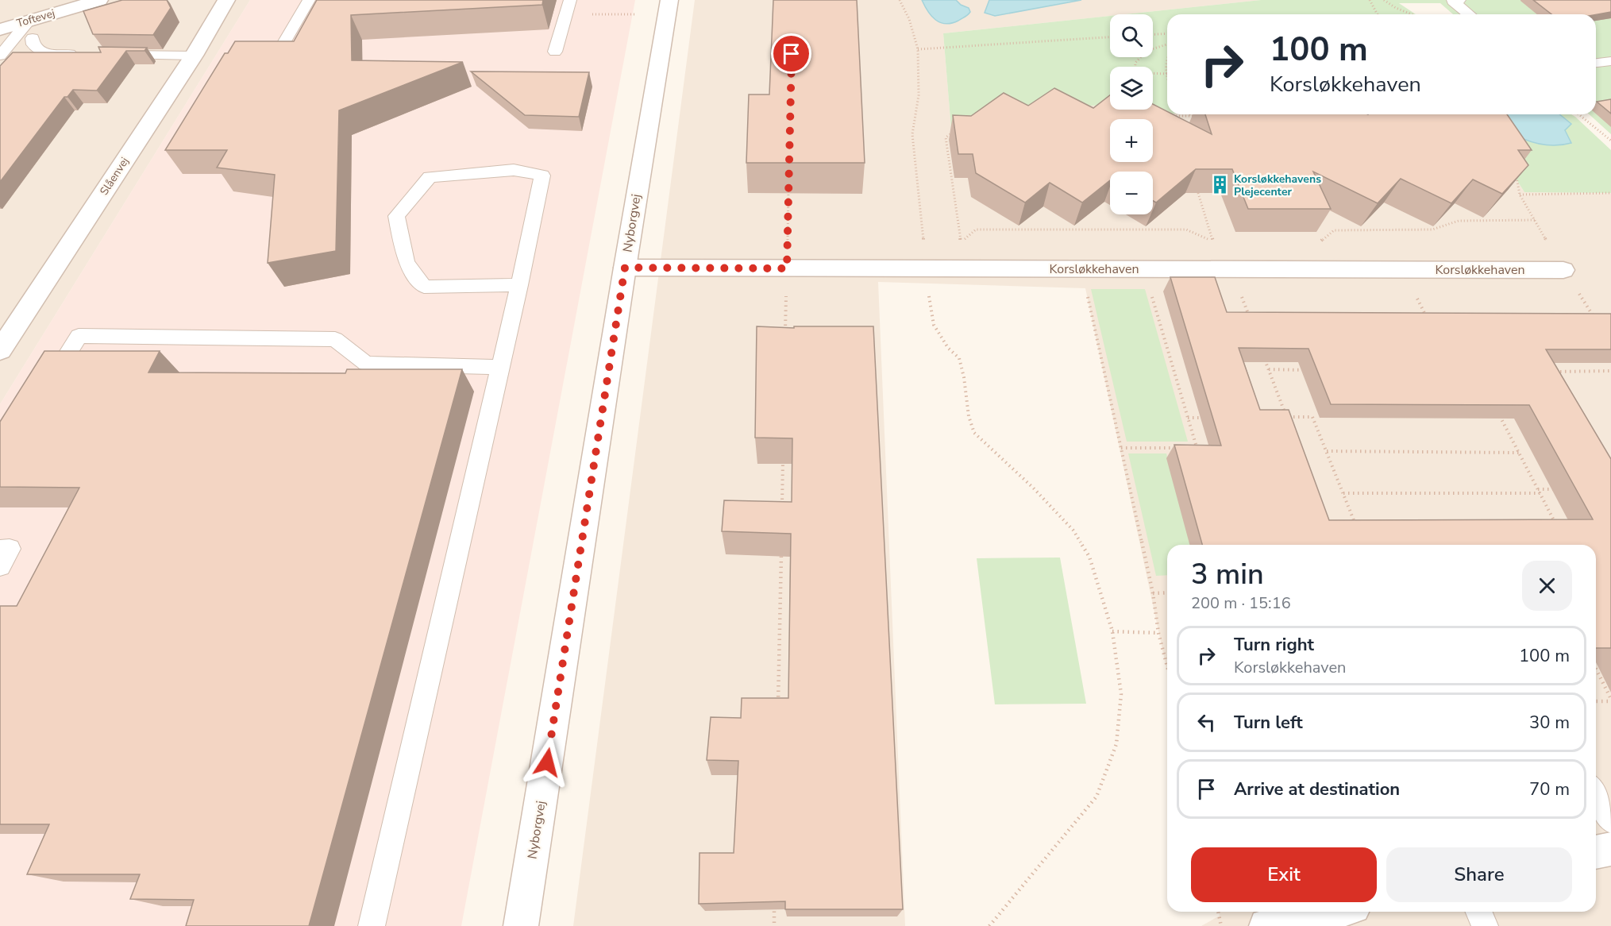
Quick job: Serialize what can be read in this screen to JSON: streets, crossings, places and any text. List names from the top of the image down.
{
  "streets": {
    "street": [
      "Toftevej",
      "Slåenvej",
      "Nyborgvej",
      "Korsløkkehaven"
    ]
  },
  "crossings": [
    ["Nyborgvej", "Korsløkkehaven"]
  ],
  "places": {
    "building": ["Korsløkkehavens Plejecenter"]
  },
  "page": {
    "map_buttons": ["+", "−"],
    "turn": ["100 m", "Korsløkkehaven"],
    "heading": ["3 min", "200 m · 15:16"],
    "list": [
      {
        "name": "Turn right",
        "note": "Korsløkkehaven",
        "value": "100 m"
      },
      {
        "name": "Turn left",
        "value": "30 m"
      },
      {
        "name": "Arrive at destination",
        "value": "70 m"
      }
    ],
    "buttons": ["Exit", "Share"]
  }
}
